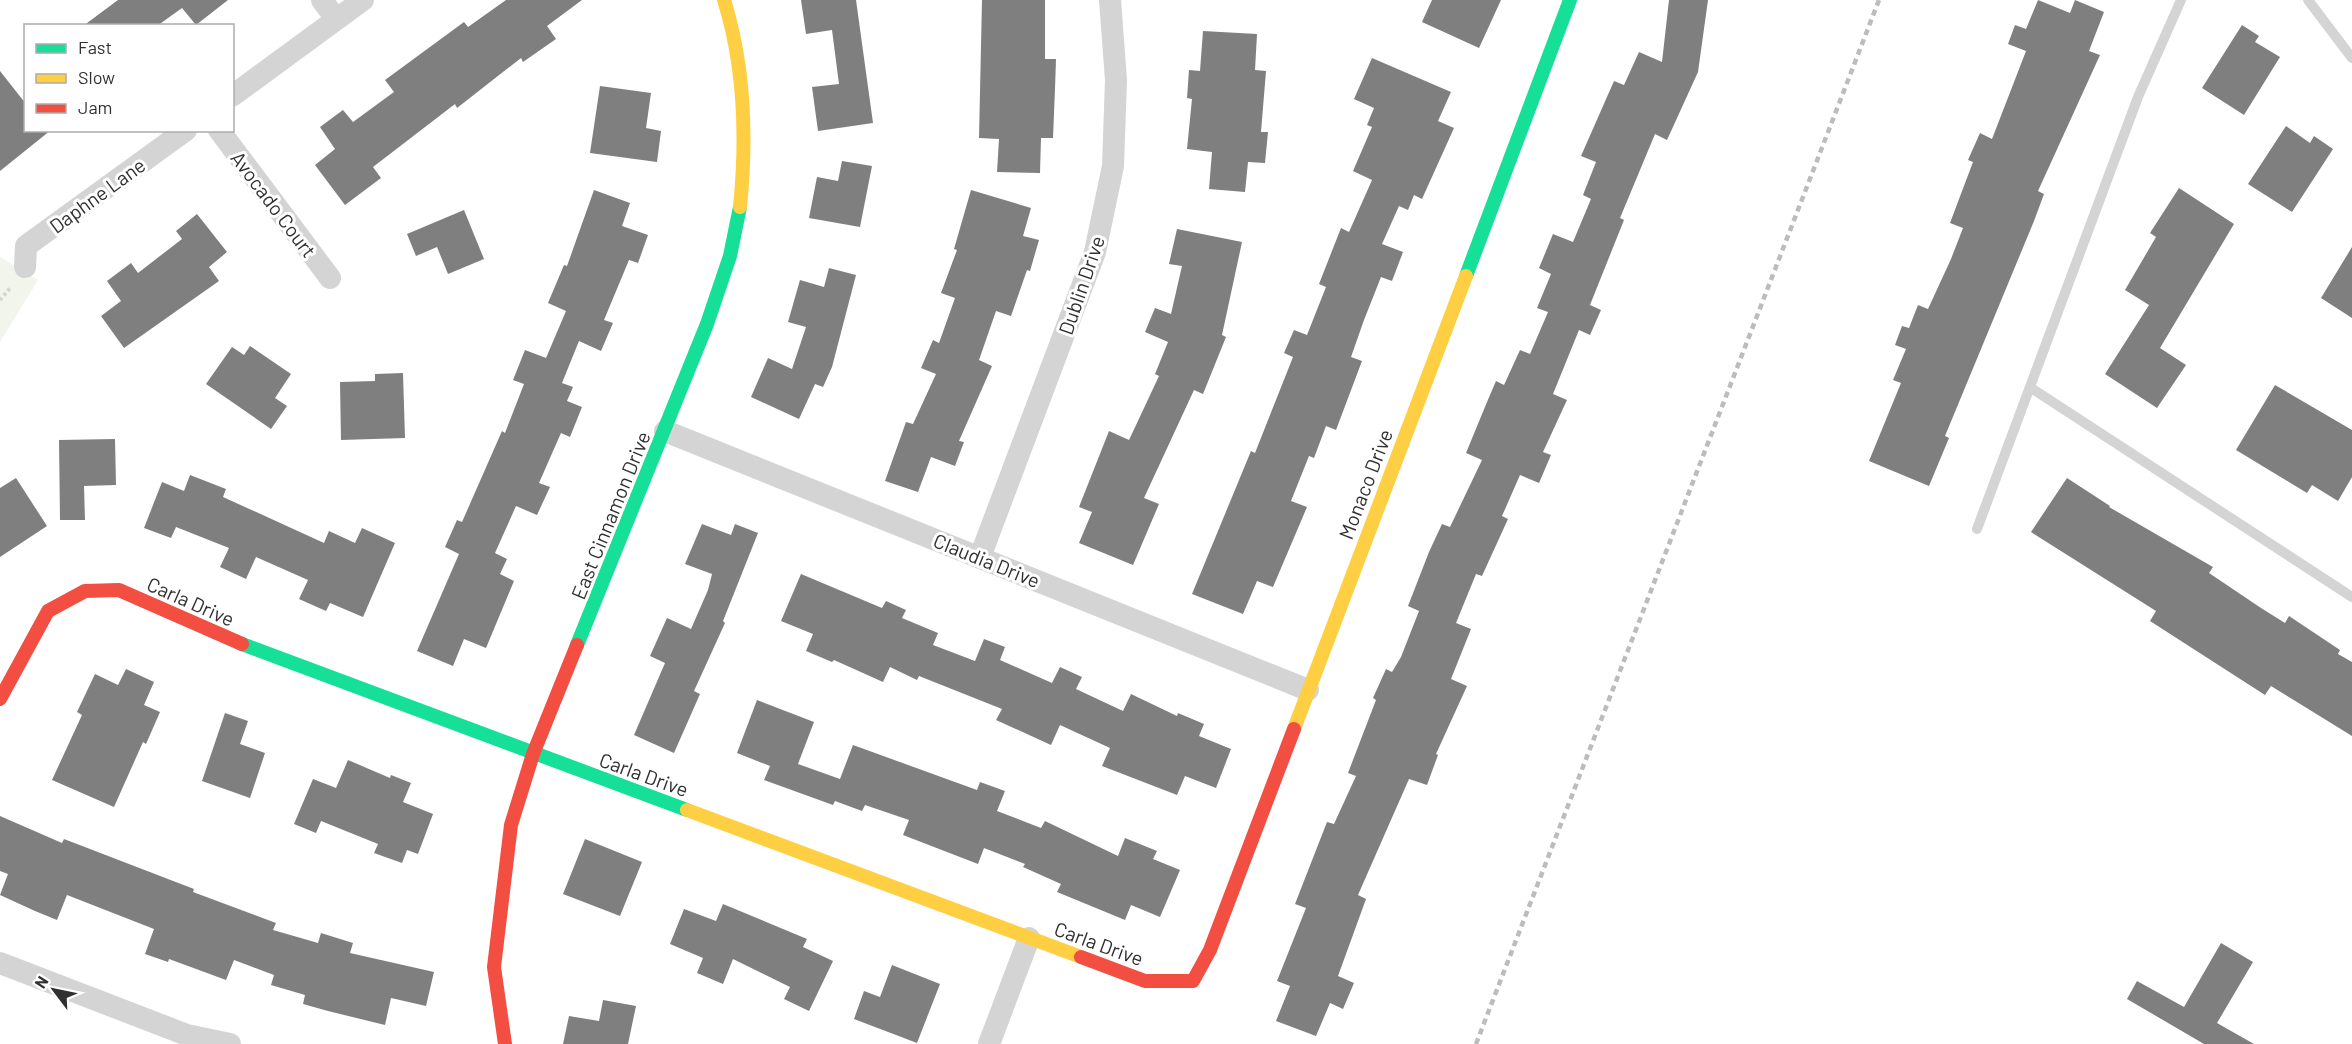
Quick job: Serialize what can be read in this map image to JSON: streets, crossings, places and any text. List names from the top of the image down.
{
  "streets": {
    "street": [
      "Daphne Lane",
      "Avocado Court",
      "Dublin Drive",
      "Monaco Drive",
      "East Cinnamon Drive",
      "Claudia Drive",
      "Carla Drive"
    ]
  },
  "crossings": [
    ["Dublin Drive", "Claudia Drive"],
    ["Monaco Drive", "Claudia Drive"],
    ["Monaco Drive", "Carla Drive"],
    ["East Cinnamon Drive", "Claudia Drive"],
    ["East Cinnamon Drive", "Carla Drive"]
  ],
  "legend": ["Fast", "Slow", "Jam"],
  "north": "top left"
}
